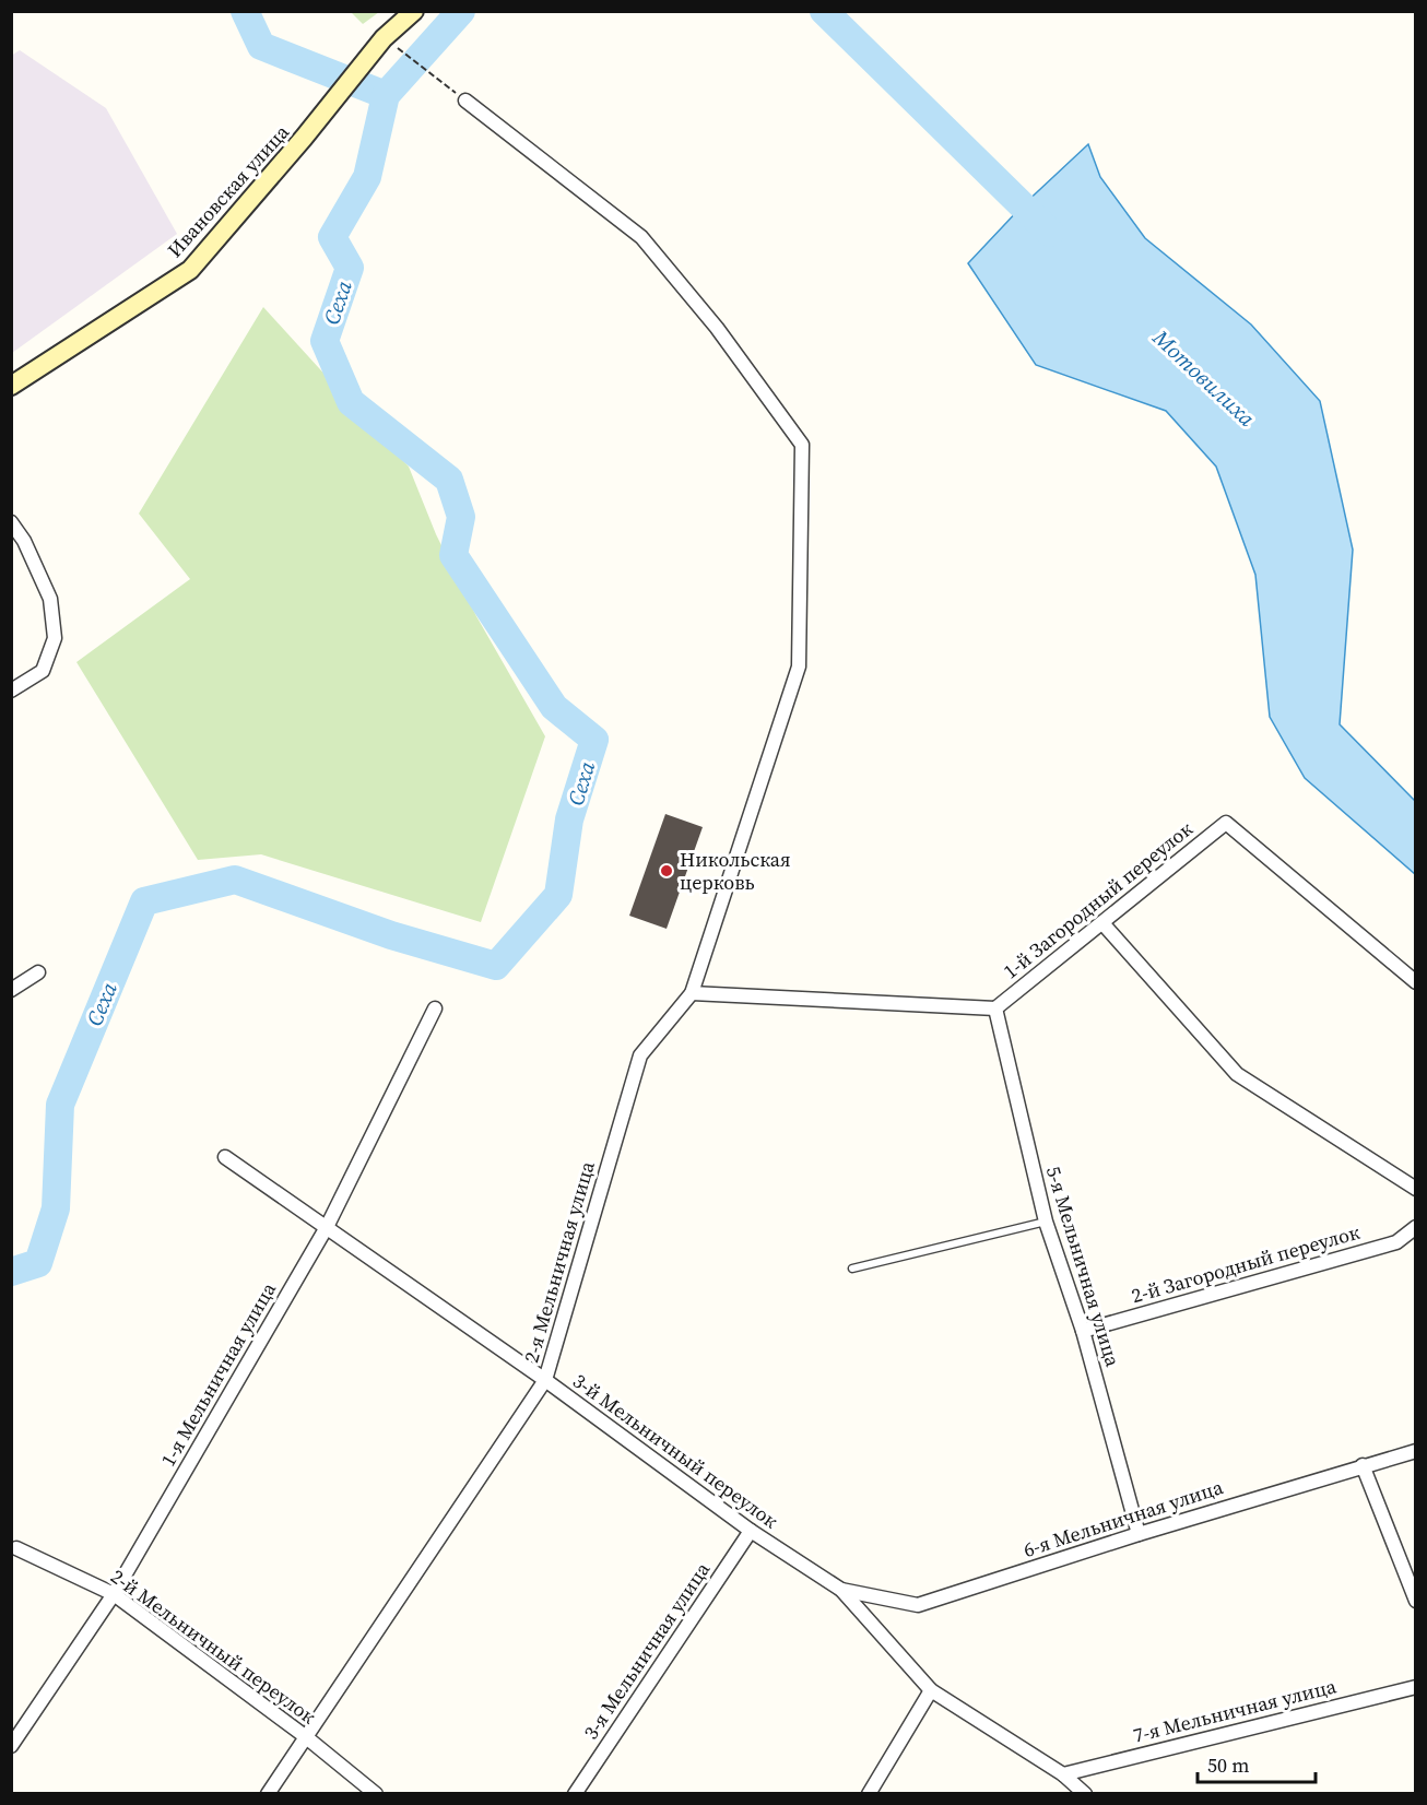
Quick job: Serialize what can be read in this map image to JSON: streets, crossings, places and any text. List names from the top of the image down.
{
  "streets": {
    "street": [
      "Ивановская улица",
      "1-й Загородный переулок",
      "2-я Мельничная улица",
      "2-й Загородный переулок",
      "5-я Мельничная улица",
      "1-я Мельничная улица",
      "3-й Мельничный переулок",
      "6-я Мельничная улица",
      "2-й Мельничный переулок",
      "3-я Мельничная улица",
      "7-я Мельничная улица"
    ]
  },
  "crossings": [
    ["1-й Загородный переулок", "5-я Мельничная улица"],
    ["2-я Мельничная улица", "3-й Мельничный переулок"],
    ["2-я Мельничная улица", "2-й Мельничный переулок"],
    ["2-й Загородный переулок", "5-я Мельничная улица"],
    ["5-я Мельничная улица", "6-я Мельничная улица"],
    ["1-я Мельничная улица", "3-й Мельничный переулок"],
    ["1-я Мельничная улица", "2-й Мельничный переулок"],
    ["3-й Мельничный переулок", "6-я Мельничная улица"],
    ["3-й Мельничный переулок", "3-я Мельничная улица"],
    ["3-й Мельничный переулок", "7-я Мельничная улица"]
  ],
  "water": ["Сеха", "Мотовилиха"],
  "places": ["Никольская церковь"],
  "scale_bar": "50 m"
}
